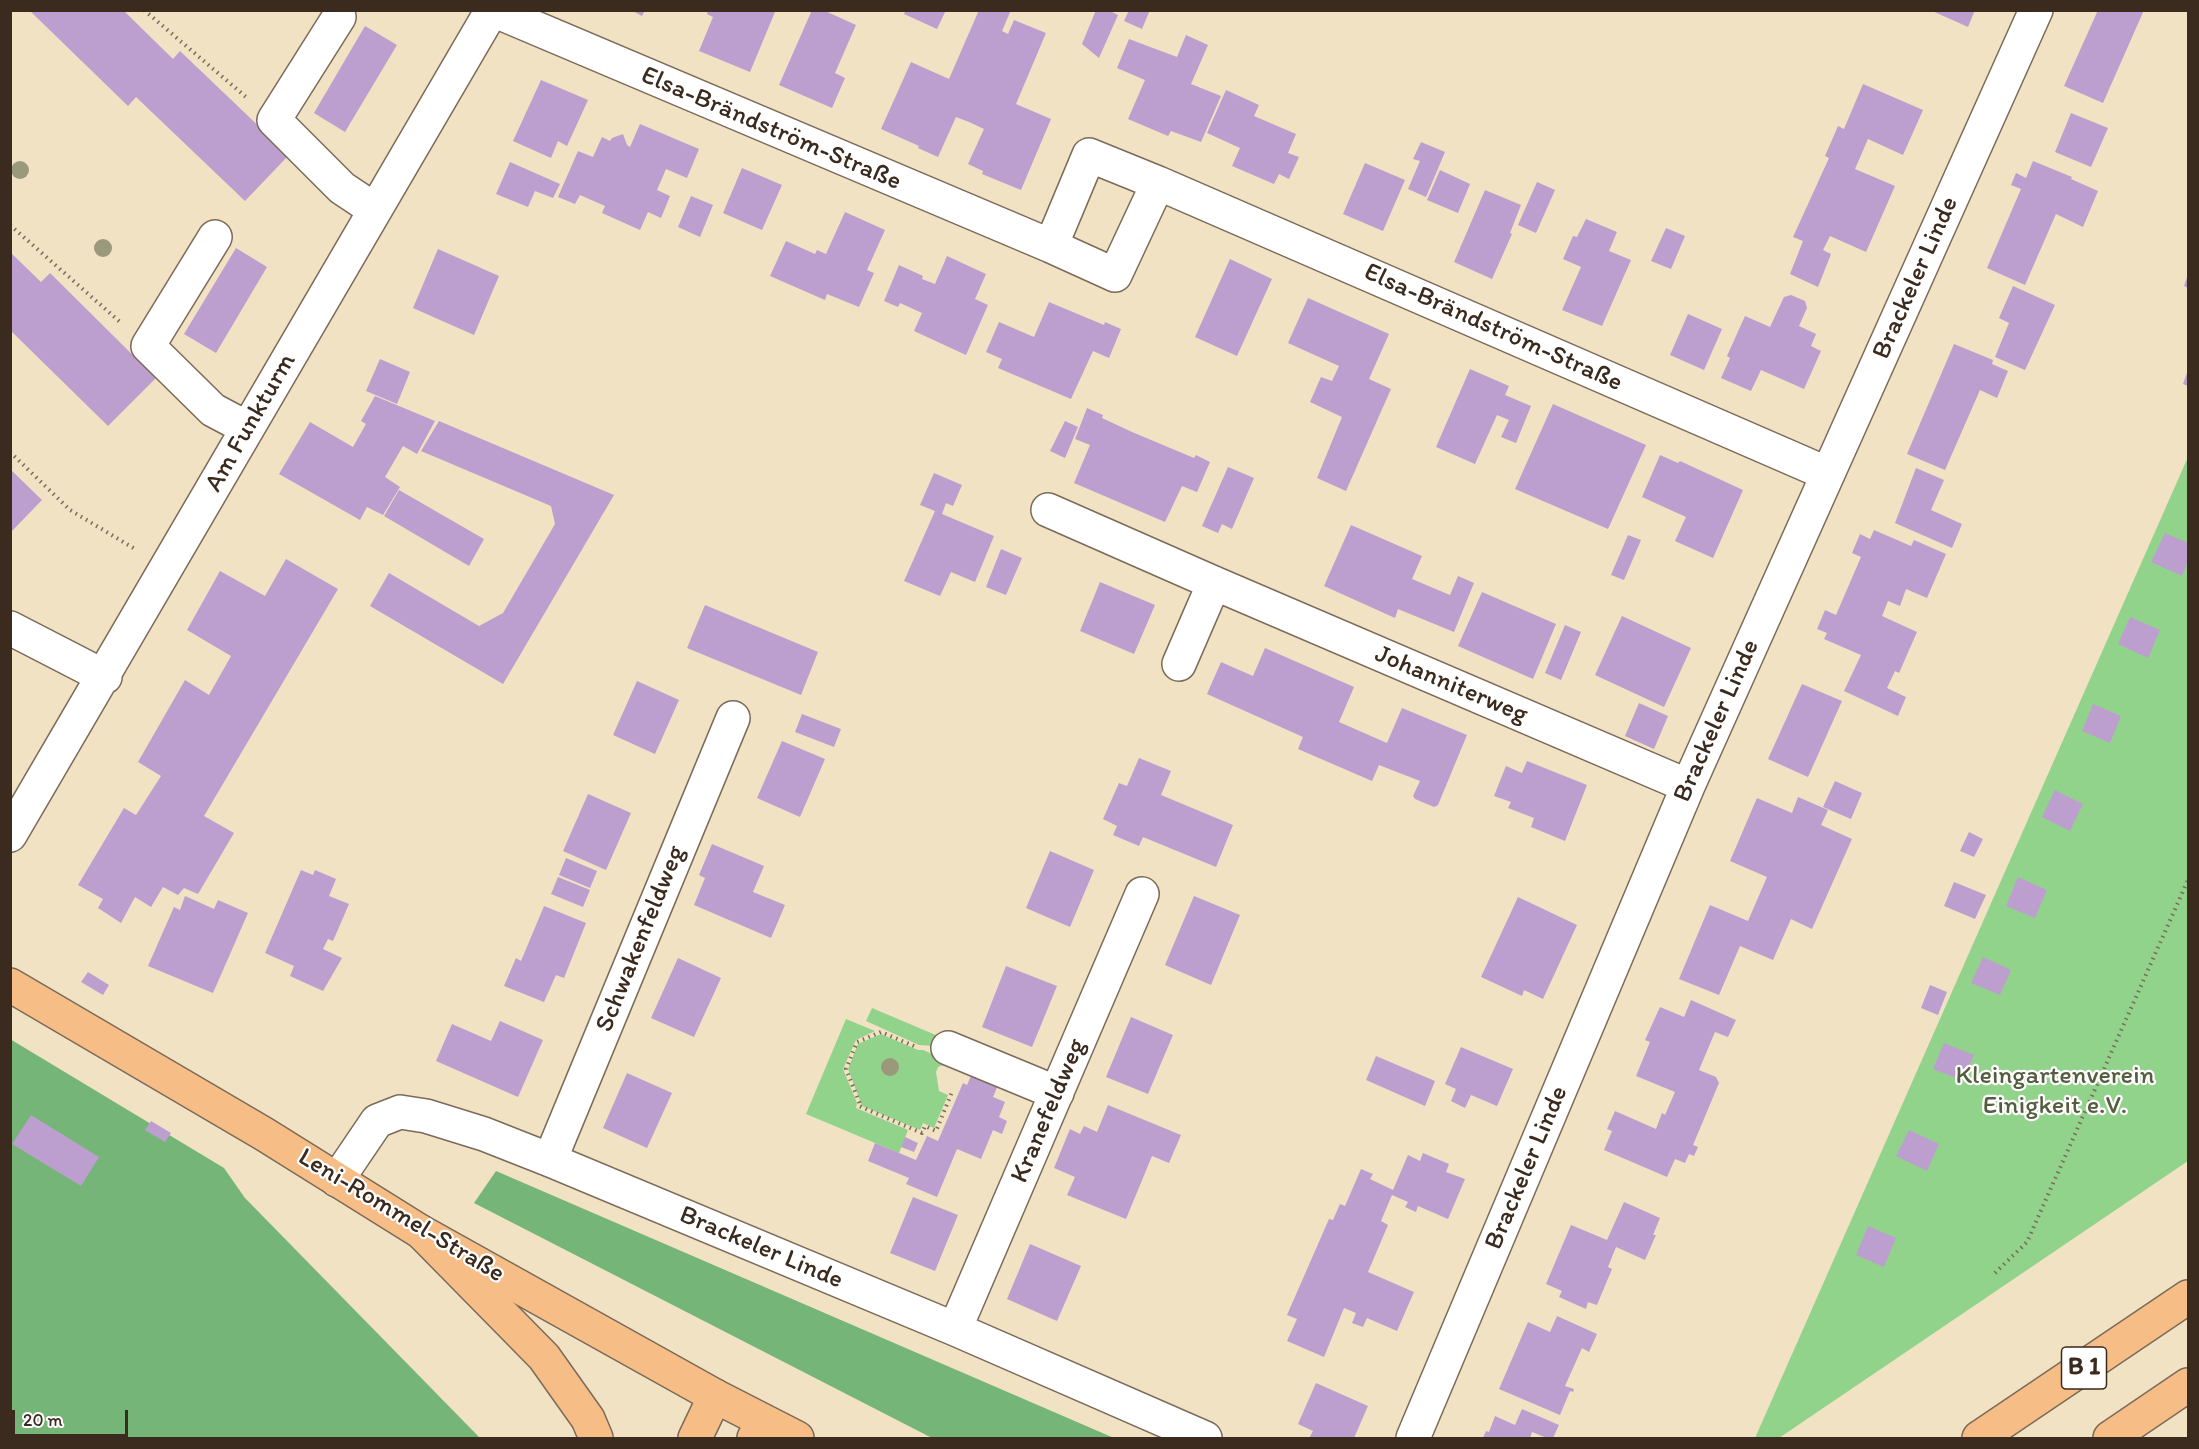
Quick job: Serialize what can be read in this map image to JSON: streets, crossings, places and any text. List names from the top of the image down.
{
  "streets": {
    "main road": ["Leni-Rommel-Straße", "B 1"],
    "street": [
      "Elsa-Brändström-Straße",
      "Brackeler Linde",
      "Am Funkturm",
      "Johanniterweg",
      "Schwakenfeldweg",
      "Kranefeldweg"
    ]
  },
  "crossings": [
    ["Elsa-Brändström-Straße", "Brackeler Linde"],
    ["Elsa-Brändström-Straße", "Am Funkturm"],
    ["Brackeler Linde", "Johanniterweg"],
    ["Brackeler Linde", "Schwakenfeldweg"],
    ["Brackeler Linde", "Kranefeldweg"],
    ["Brackeler Linde", "Leni-Rommel-Straße"]
  ],
  "parks": ["Kleingartenverein Einigkeit e.V."],
  "scale_bar": "20 m"
}
